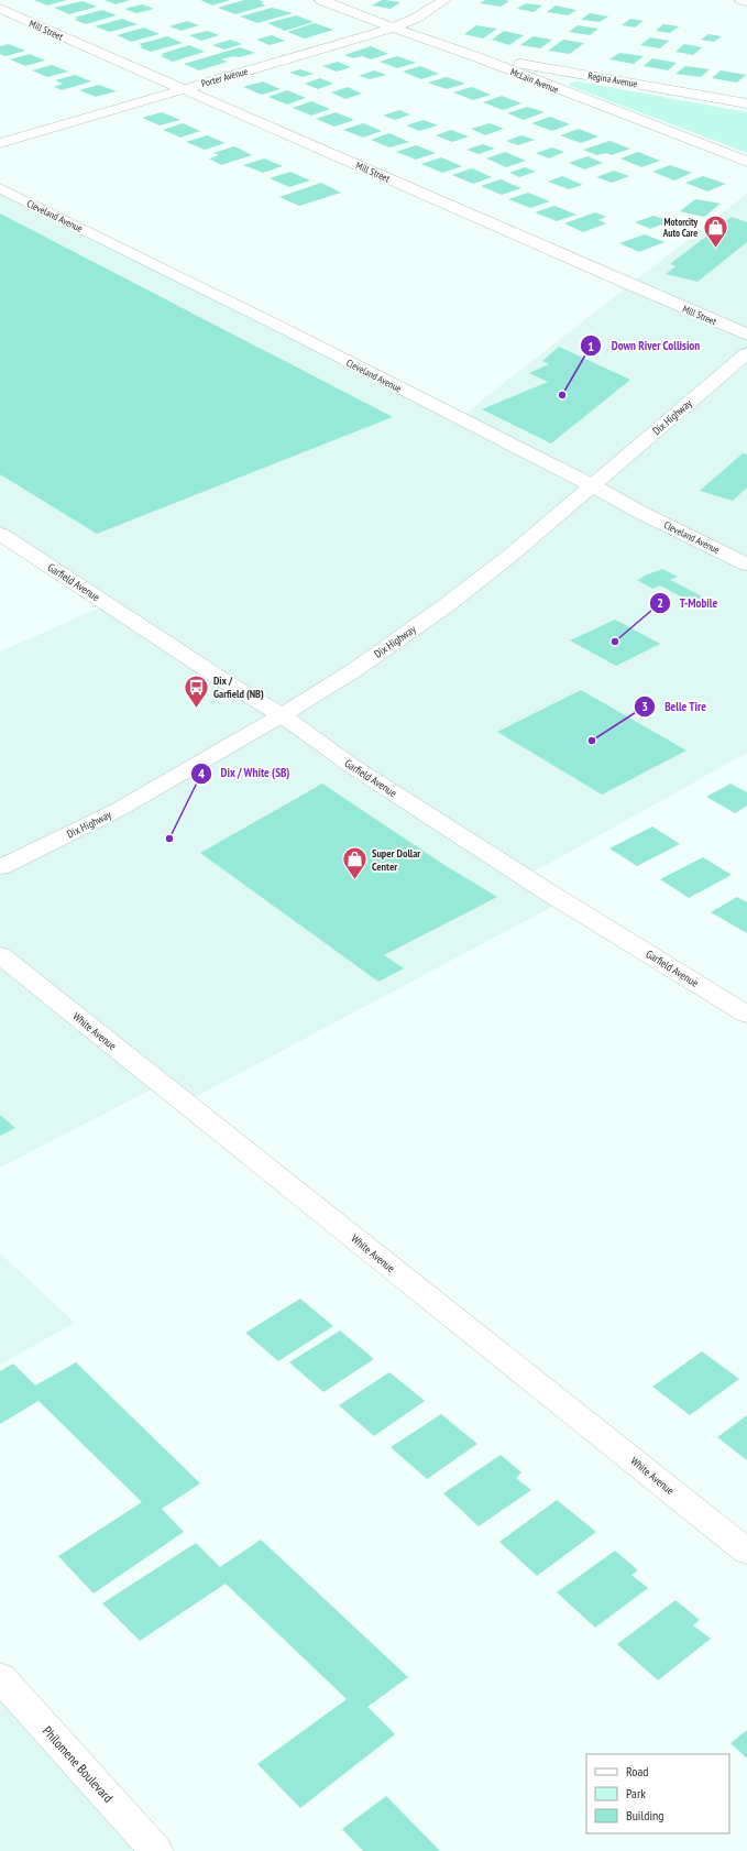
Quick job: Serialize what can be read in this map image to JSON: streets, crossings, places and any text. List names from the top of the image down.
{
  "streets": {
    "street": [
      "Mill Street",
      "Porter Avenue",
      "Regina Avenue",
      "McLain Avenue",
      "Cleveland Avenue",
      "Dix Highway",
      "Garfield Avenue",
      "White Avenue",
      "Philomene Boulevard"
    ]
  },
  "crossings": [
    ["Mill Street", "Porter Avenue"],
    ["Porter Avenue", "McLain Avenue"],
    ["Regina Avenue", "McLain Avenue"],
    ["Cleveland Avenue", "Dix Highway"],
    ["Dix Highway", "Garfield Avenue"]
  ],
  "places": {
    "shop": ["Motorcity Auto Care", "Super Dollar Center"],
    "other": [
      "Down River Collision",
      "T-Mobile",
      "Belle Tire",
      "Dix / White (SB)"
    ],
    "bus stop": ["Dix / Garfield (NB)"]
  },
  "legend": ["Road", "Park", "Building"]
}
